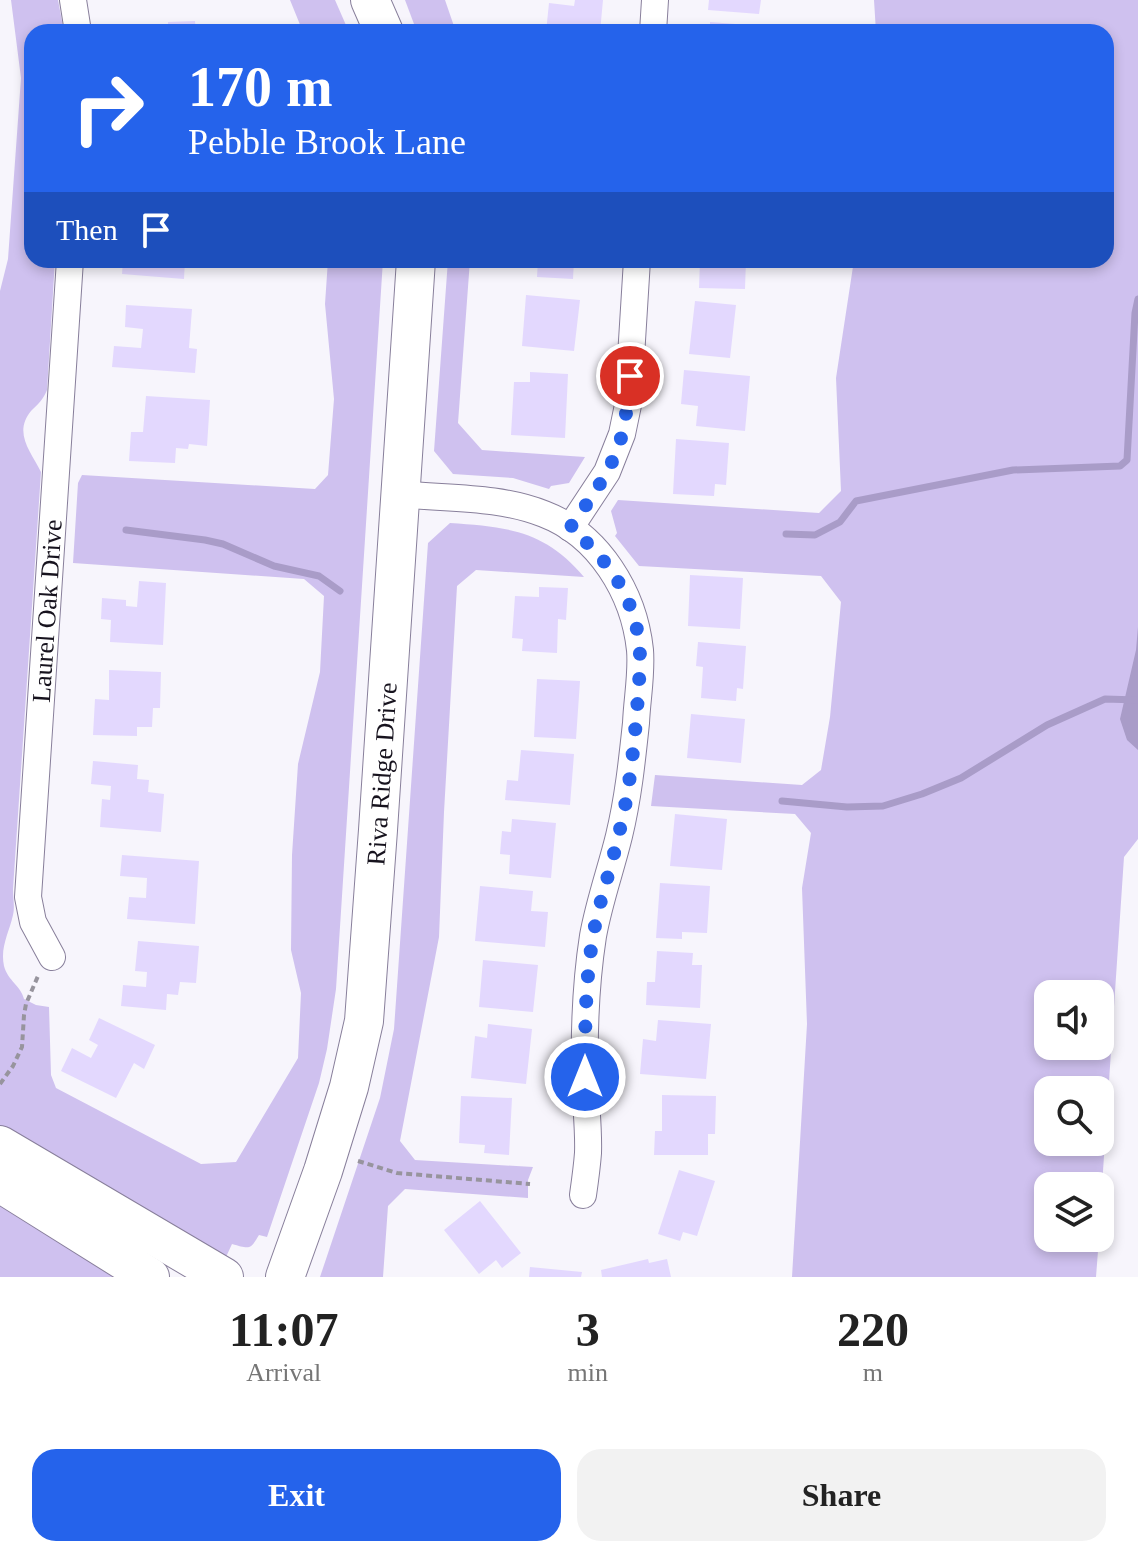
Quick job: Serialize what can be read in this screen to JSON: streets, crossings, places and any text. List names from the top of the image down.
{
  "streets": {
    "street": ["Laurel Oak Drive", "Riva Ridge Drive"]
  },
  "page": {
    "turn": ["170 m", "Pebble Brook Lane"],
    "then": "Then",
    "eta": [
      "11:07",
      "Arrival",
      "3",
      "min",
      "220",
      "m"
    ],
    "buttons": ["Exit", "Share"]
  }
}
